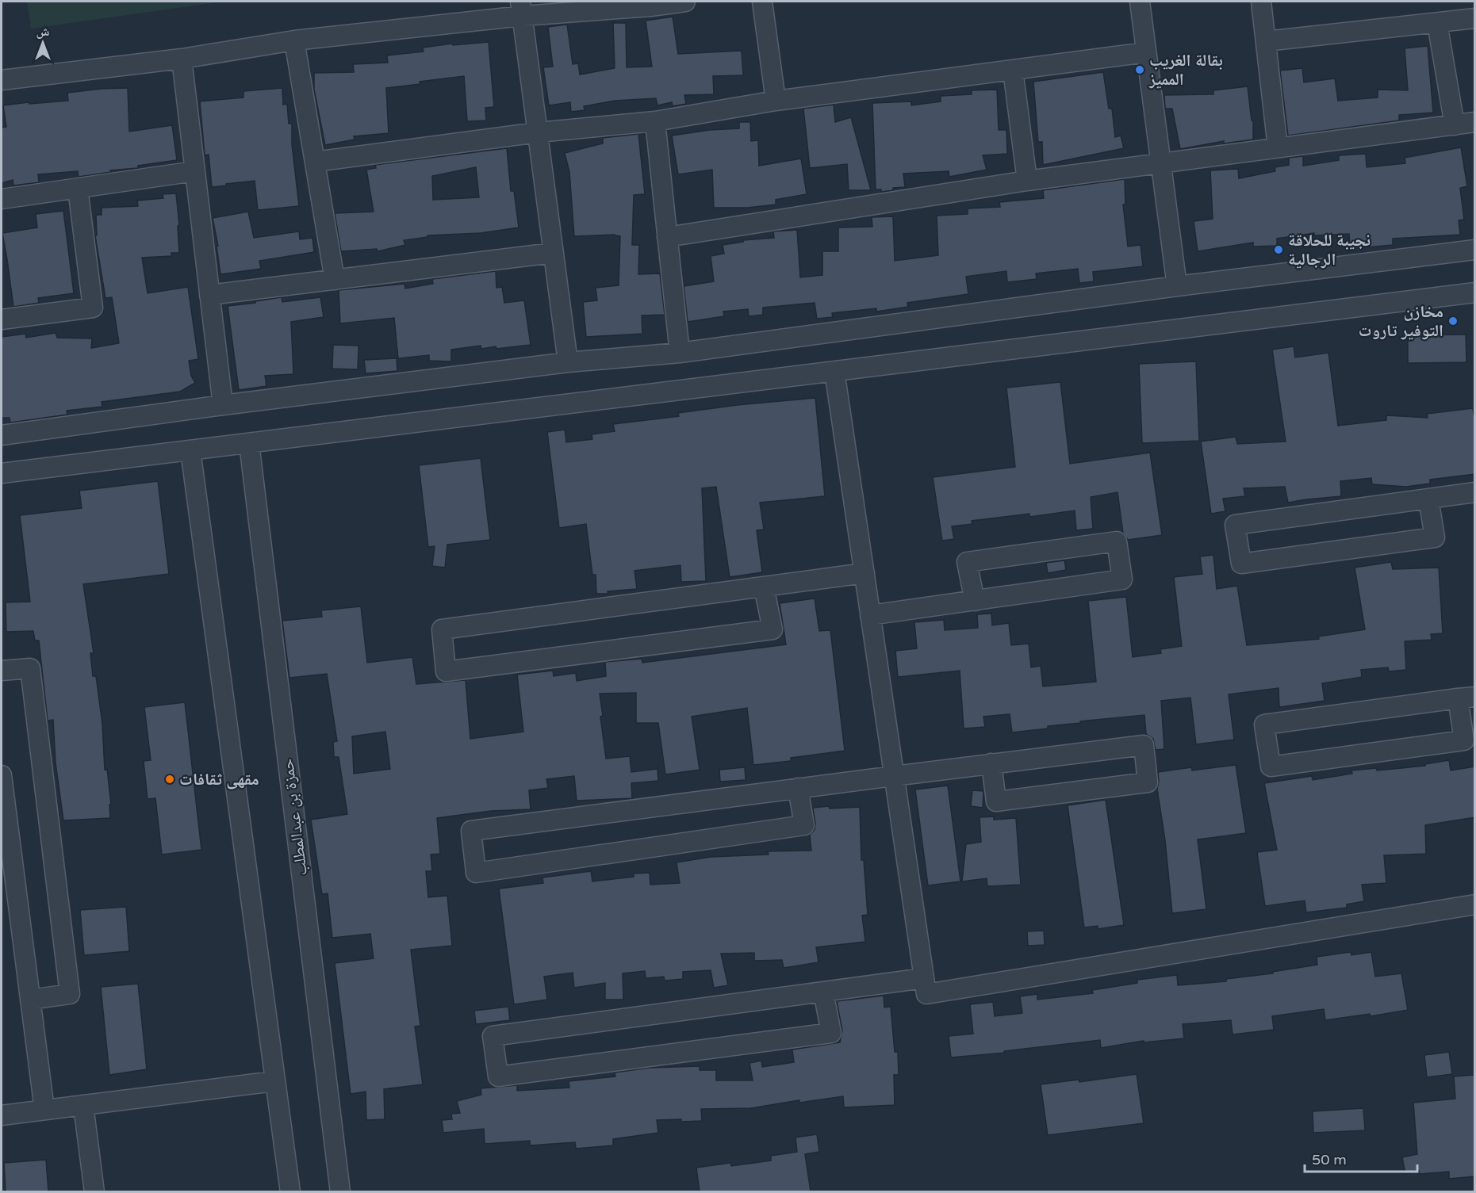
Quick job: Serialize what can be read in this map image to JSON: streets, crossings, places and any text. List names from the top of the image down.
{
  "streets": {
    "street": ["حمزة بن عبدالمطلب"]
  },
  "places": [
    "بقالة الغريب المميز",
    "نجيبة للحلاقة الرجالية",
    "مخازن التوفير تاروت",
    "مقهى ثقافات"
  ],
  "scale_bar": "50 m",
  "north": "top"
}
